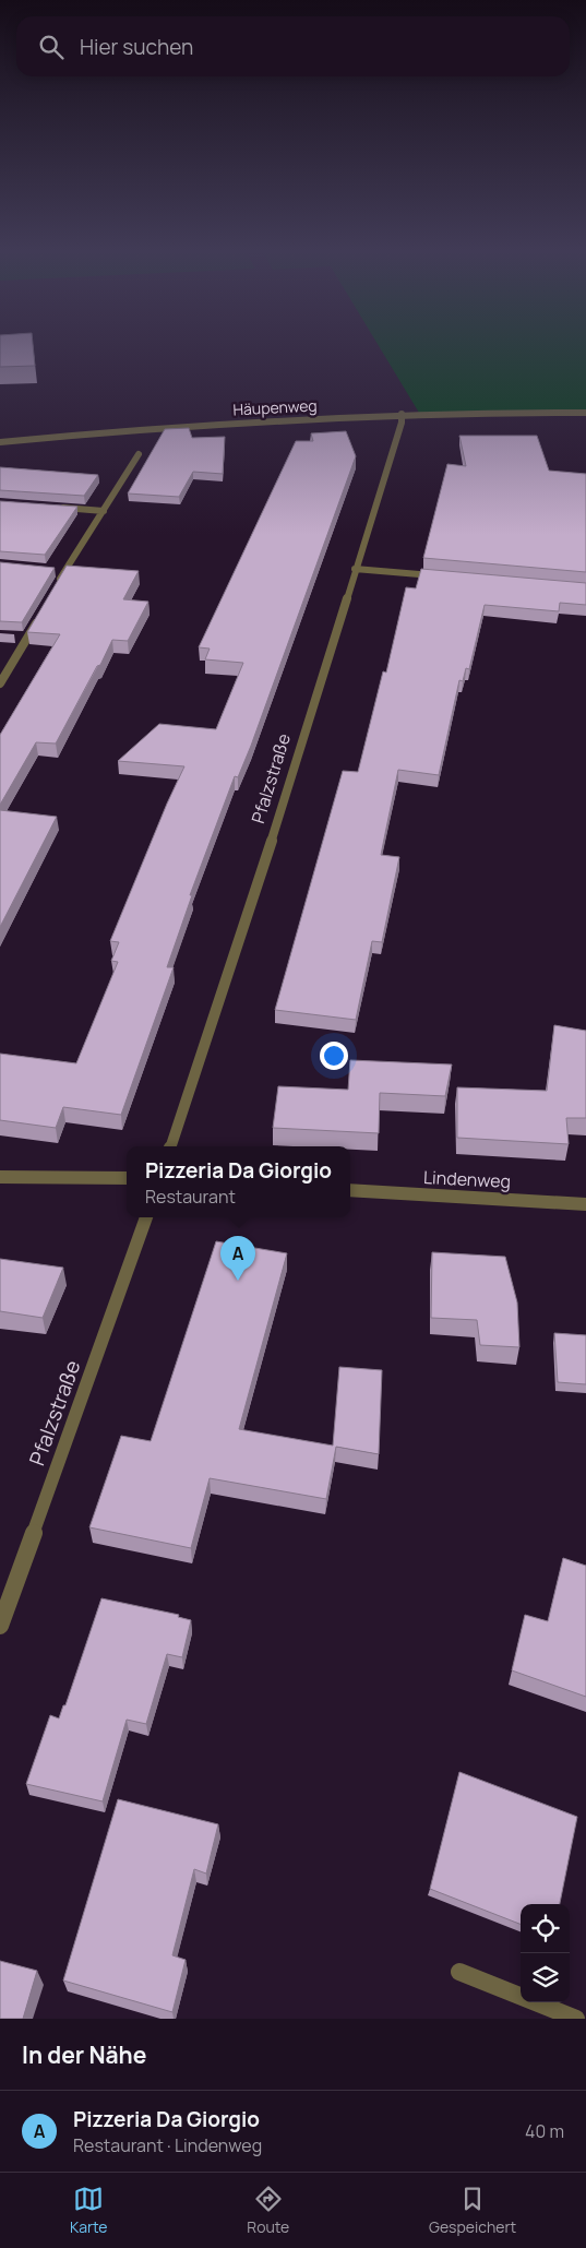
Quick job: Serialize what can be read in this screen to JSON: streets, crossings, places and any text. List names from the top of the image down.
{
  "streets": {
    "street": ["Häupenweg", "Pfalzstraße", "Lindenweg"]
  },
  "crossings": [
    ["Häupenweg", "Pfalzstraße"]
  ],
  "page": {
    "search": "Hier suchen",
    "popup": ["Pizzeria Da Giorgio", "Restaurant"],
    "pins": "A",
    "heading": "In der Nähe",
    "list": [
      {
        "mark": "A",
        "name": "Pizzeria Da Giorgio",
        "note": "Restaurant · Lindenweg",
        "value": "40 m"
      }
    ],
    "nav": ["Karte", "Route", "Gespeichert"]
  }
}
